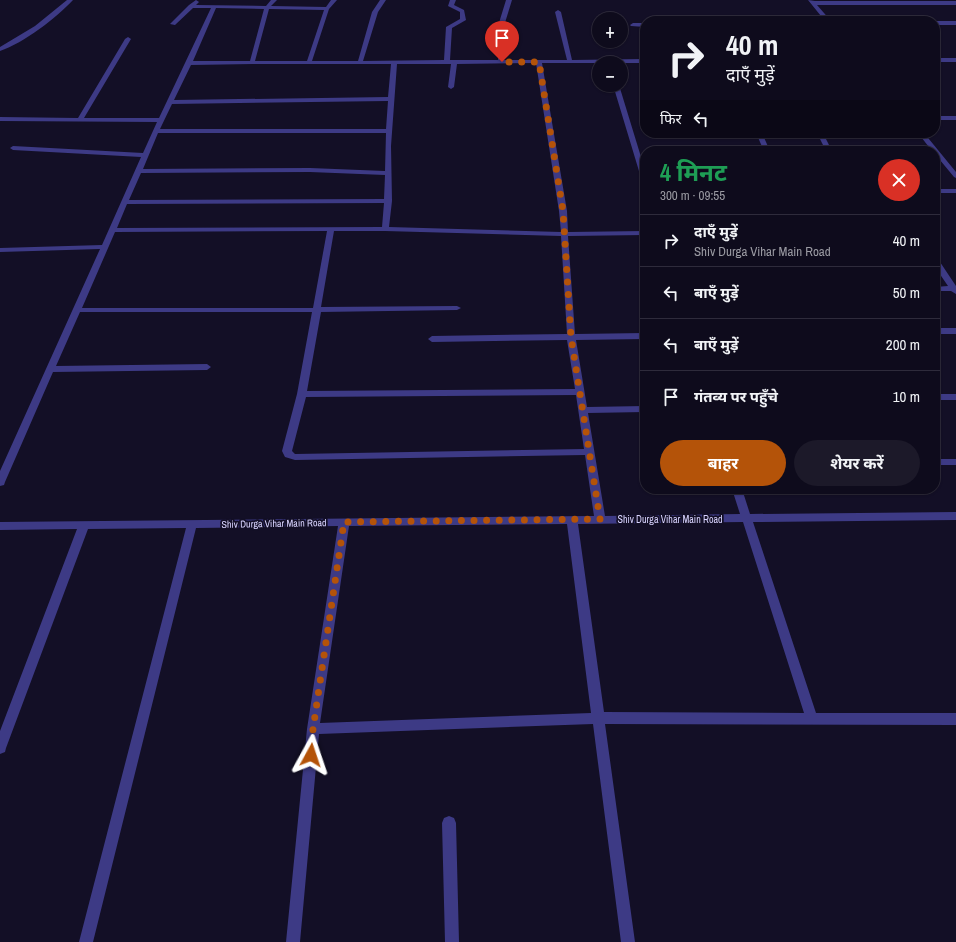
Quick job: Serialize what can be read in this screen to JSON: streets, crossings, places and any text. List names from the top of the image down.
{
  "streets": {
    "street": ["Shiv Durga Vihar Main Road"]
  },
  "page": {
    "map_buttons": ["+", "−"],
    "turn": ["40 m", "दाएँ मुड़ें"],
    "then": "फिर",
    "heading": ["4 मिनट", "300 m · 09:55"],
    "list": [
      {
        "name": "दाएँ मुड़ें",
        "note": "Shiv Durga Vihar Main Road",
        "value": "40 m"
      },
      {
        "name": "बाएँ मुड़ें",
        "value": "50 m"
      },
      {
        "name": "बाएँ मुड़ें",
        "value": "200 m"
      },
      {
        "name": "गंतव्य पर पहुँचे",
        "value": "10 m"
      }
    ],
    "buttons": ["बाहर", "शेयर करें"]
  }
}
